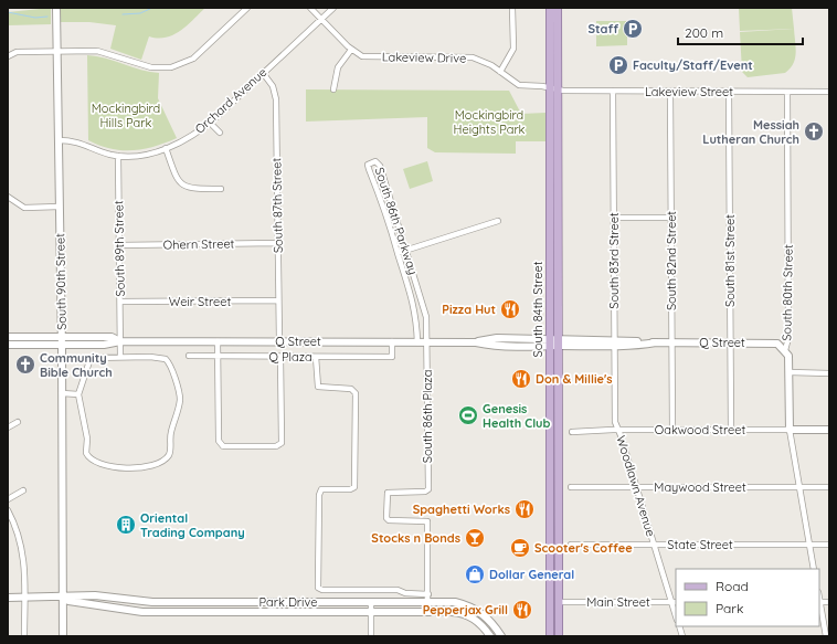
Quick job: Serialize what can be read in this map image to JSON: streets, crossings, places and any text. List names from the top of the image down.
{
  "streets": {
    "main road": ["South 84th Street"],
    "street": [
      "Lakeview Drive",
      "Lakeview Street",
      "Orchard Avenue",
      "South 87th Street",
      "South 86th Parkway",
      "Ohern Street",
      "South 89th Street",
      "South 83rd Street",
      "South 82nd Street",
      "South 81st Street",
      "South 90th Street",
      "South 80th Street",
      "Weir Street",
      "Q Street",
      "Q Plaza",
      "South 86th Plaza",
      "Oakwood Street",
      "Woodlawn Avenue",
      "Maywood Street",
      "State Street",
      "Park Drive",
      "Main Street"
    ]
  },
  "crossings": [
    ["Lakeview Drive", "Lakeview Street"],
    ["Lakeview Drive", "Orchard Avenue"],
    ["Lakeview Drive", "South 84th Street"],
    ["Lakeview Street", "South 83rd Street"],
    ["Lakeview Street", "South 82nd Street"],
    ["Lakeview Street", "South 81st Street"],
    ["Lakeview Street", "South 80th Street"],
    ["Lakeview Street", "South 84th Street"],
    ["Orchard Avenue", "South 87th Street"],
    ["Orchard Avenue", "South 89th Street"],
    ["Orchard Avenue", "South 90th Street"],
    ["South 87th Street", "Ohern Street"],
    ["South 87th Street", "Weir Street"],
    ["South 87th Street", "Q Street"],
    ["South 86th Parkway", "Q Street"],
    ["South 86th Parkway", "South 86th Plaza"],
    ["Ohern Street", "South 89th Street"],
    ["South 89th Street", "Weir Street"],
    ["South 89th Street", "Q Street"],
    ["South 83rd Street", "Q Street"],
    ["South 83rd Street", "Oakwood Street"],
    ["South 83rd Street", "Woodlawn Avenue"],
    ["South 82nd Street", "Q Street"],
    ["South 82nd Street", "Oakwood Street"],
    ["South 81st Street", "Q Street"],
    ["South 81st Street", "Oakwood Street"],
    ["South 90th Street", "Q Street"],
    ["South 90th Street", "Park Drive"],
    ["South 80th Street", "Q Street"],
    ["South 80th Street", "Oakwood Street"],
    ["South 80th Street", "Maywood Street"],
    ["South 80th Street", "State Street"],
    ["South 84th Street", "Q Street"],
    ["South 84th Street", "Main Street"],
    ["Q Street", "Q Plaza"],
    ["Q Street", "South 86th Plaza"],
    ["Oakwood Street", "Woodlawn Avenue"],
    ["Woodlawn Avenue", "Maywood Street"],
    ["Woodlawn Avenue", "State Street"],
    ["Woodlawn Avenue", "Main Street"]
  ],
  "parks": ["Mockingbird Hills Park", "Mockingbird Heights Park"],
  "places": {
    "parking": ["Staff", "Faculty/Staff/Event"],
    "church": ["Messiah Lutheran Church", "Community Bible Church"],
    "restaurant": [
      "Pizza Hut",
      "Don & Millie's",
      "Spaghetti Works",
      "Pepperjax Grill"
    ],
    "sports": ["Genesis Health Club"],
    "building": ["Oriental Trading Company"],
    "bar": ["Stocks n Bonds"],
    "cafe": ["Scooter's Coffee"],
    "shop": ["Dollar General"]
  },
  "legend": ["Road", "Park"],
  "scale_bar": "200 m"
}
